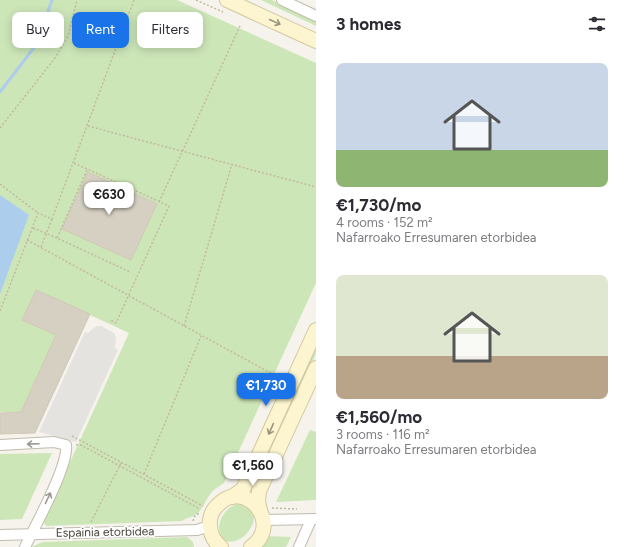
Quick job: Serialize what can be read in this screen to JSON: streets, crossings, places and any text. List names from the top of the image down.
{
  "streets": {
    "street": ["Espainia etorbidea"]
  },
  "page": {
    "heading": "3 homes",
    "chip": ["Buy", "Rent", "Filters"],
    "list": [
      {
        "name": "€1,730/mo",
        "note": "4 rooms · 152 m² · Nafarroako Erresumaren etorbidea"
      },
      {
        "name": "€1,560/mo",
        "note": "3 rooms · 116 m² · Nafarroako Erresumaren etorbidea"
      }
    ],
    "price": ["€630", "€1,730", "€1,560"]
  }
}
